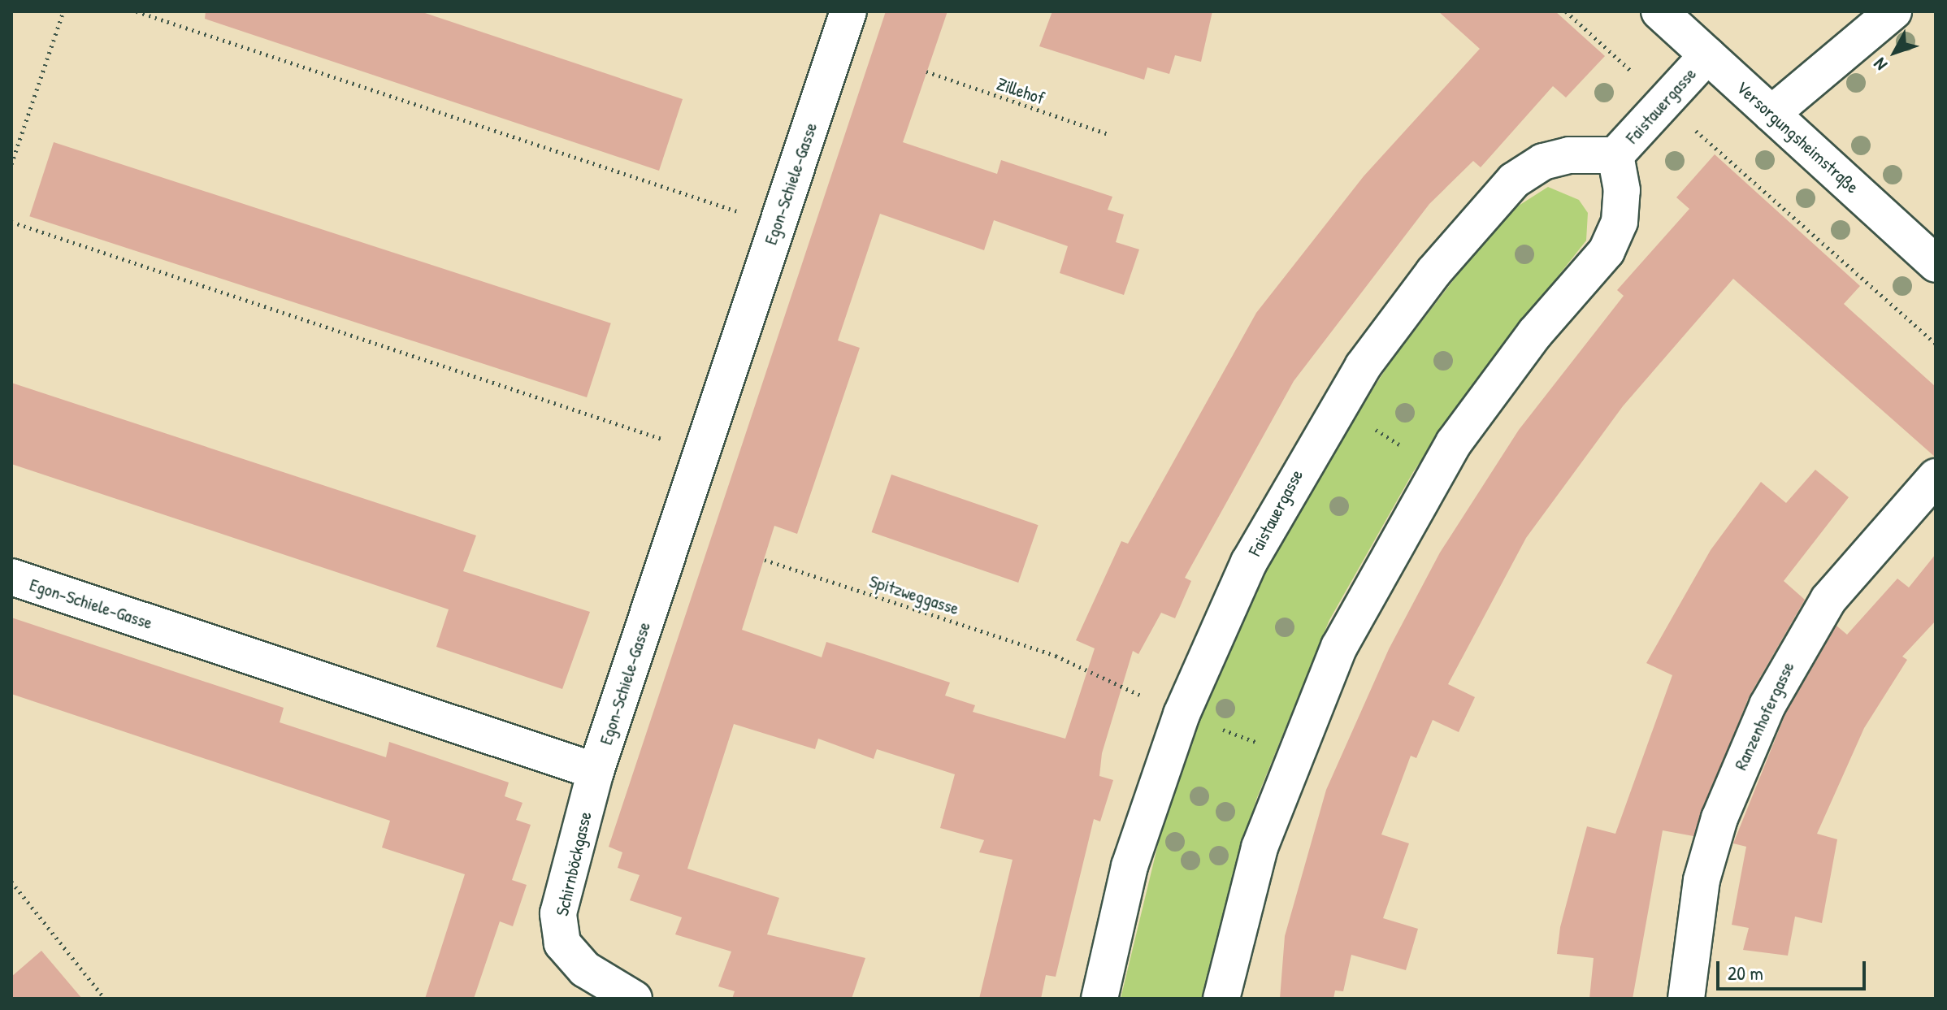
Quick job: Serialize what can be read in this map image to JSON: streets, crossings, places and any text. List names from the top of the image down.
{
  "streets": {
    "street": [
      "Faistauergasse",
      "Versorgungsheimstraße",
      "Egon-Schiele-Gasse",
      "Ranzenhofergasse",
      "Schirnböckgasse"
    ],
    "path": ["Zillehof", "Spitzweggasse"]
  },
  "crossings": [
    ["Faistauergasse", "Versorgungsheimstraße"],
    ["Egon-Schiele-Gasse", "Schirnböckgasse"]
  ],
  "scale_bar": "20 m",
  "north": "bottom left"
}
